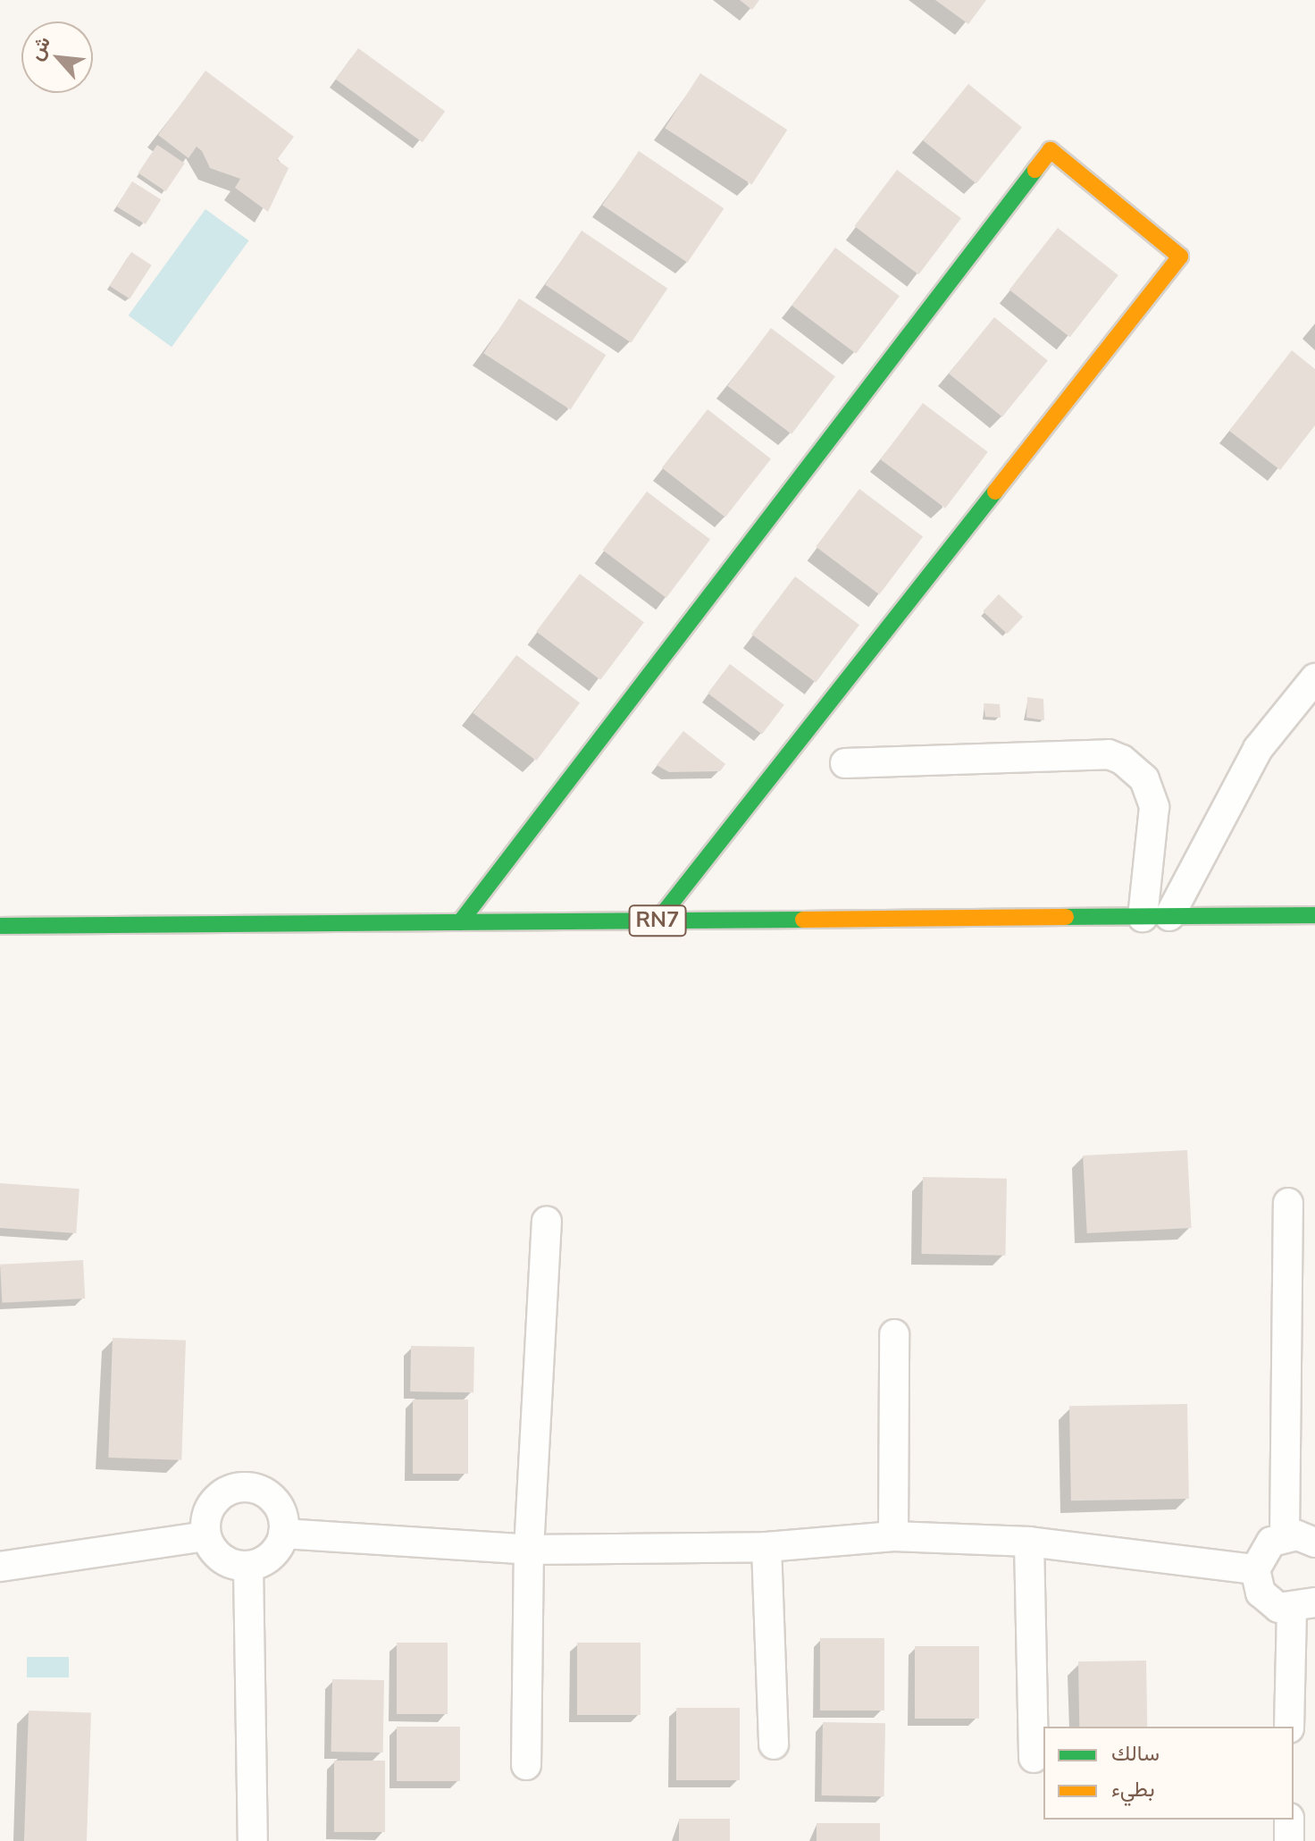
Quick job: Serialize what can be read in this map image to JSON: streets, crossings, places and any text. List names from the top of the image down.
{
  "streets": {
    "street": ["RN7"]
  },
  "legend": ["سالك", "بطيء"],
  "north": "top left"
}
